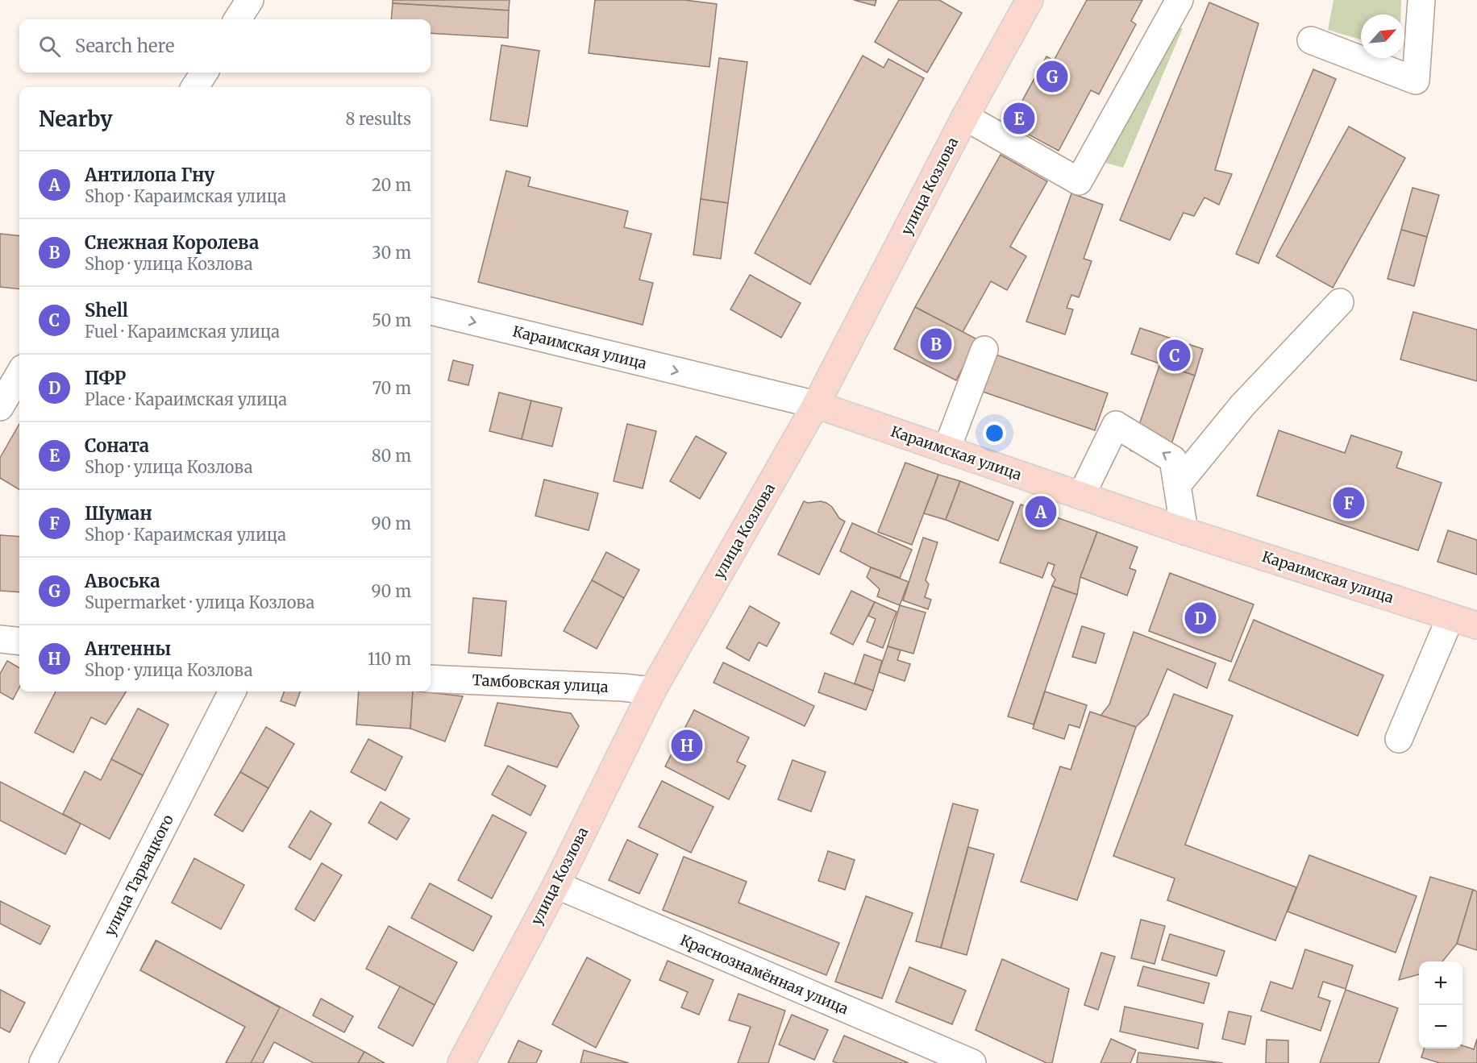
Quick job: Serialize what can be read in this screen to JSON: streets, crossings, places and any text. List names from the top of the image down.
{
  "streets": {
    "main road": ["улица Козлова", "Караимская улица"],
    "street": ["Тамбовская улица", "улица Тарвацкого", "Краснознамённая улица"]
  },
  "crossings": [
    ["улица Козлова", "Караимская улица"],
    ["улица Козлова", "Тамбовская улица"],
    ["улица Козлова", "Краснознамённая улица"]
  ],
  "one_way": ["Караимская улица"],
  "north": "top right",
  "page": {
    "search": "Search here",
    "pins": [
      "G",
      "E",
      "B",
      "C",
      "F",
      "A",
      "D",
      "H"
    ],
    "heading": ["Nearby", "8 results"],
    "list": [
      {
        "mark": "A",
        "name": "Антилопа Гну",
        "note": "Shop · Караимская улица",
        "value": "20 m"
      },
      {
        "mark": "B",
        "name": "Снежная Королева",
        "note": "Shop · улица Козлова",
        "value": "30 m"
      },
      {
        "mark": "C",
        "name": "Shell",
        "note": "Fuel · Караимская улица",
        "value": "50 m"
      },
      {
        "mark": "D",
        "name": "ПФР",
        "note": "Place · Караимская улица",
        "value": "70 m"
      },
      {
        "mark": "E",
        "name": "Соната",
        "note": "Shop · улица Козлова",
        "value": "80 m"
      },
      {
        "mark": "F",
        "name": "Шуман",
        "note": "Shop · Караимская улица",
        "value": "90 m"
      },
      {
        "mark": "G",
        "name": "Авоська",
        "note": "Supermarket · улица Козлова",
        "value": "90 m"
      },
      {
        "mark": "H",
        "name": "Антенны",
        "note": "Shop · улица Козлова",
        "value": "110 m"
      }
    ],
    "map_buttons": ["+", "−"]
  }
}
